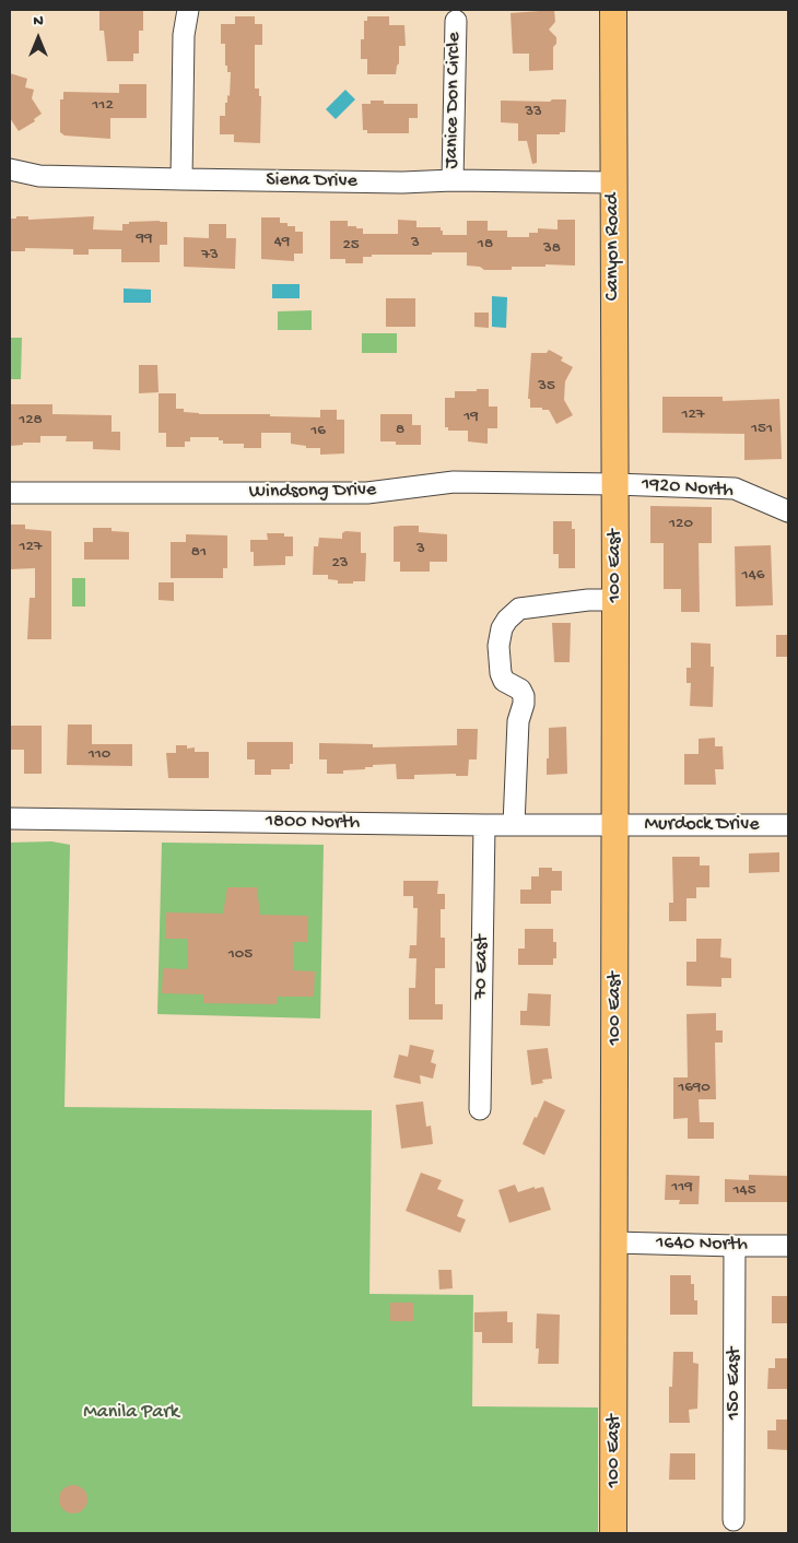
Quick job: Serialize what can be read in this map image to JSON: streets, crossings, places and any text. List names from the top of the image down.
{
  "streets": {
    "main road": ["Canyon Road", "100 East"],
    "street": [
      "Janice Don Circle",
      "Siena Drive",
      "1920 North",
      "Windsong Drive",
      "1800 North",
      "Murdock Drive",
      "70 East",
      "1640 North",
      "150 East"
    ]
  },
  "crossings": [
    ["Janice Don Circle", "Siena Drive"],
    ["Siena Drive", "Canyon Road"],
    ["Canyon Road", "1920 North"],
    ["Canyon Road", "Windsong Drive"],
    ["Canyon Road", "100 East"],
    ["1920 North", "Windsong Drive"],
    ["1920 North", "100 East"],
    ["Windsong Drive", "100 East"],
    ["100 East", "1800 North"],
    ["100 East", "Murdock Drive"],
    ["100 East", "1640 North"],
    ["1800 North", "Murdock Drive"],
    ["1800 North", "70 East"],
    ["1640 North", "150 East"]
  ],
  "parks": ["Manila Park"],
  "house_numbers": [
    "112",
    "33",
    "99",
    "49",
    "3",
    "18",
    "25",
    "38",
    "73",
    "35",
    "127",
    "19",
    "128",
    "151",
    "8",
    "16",
    "120",
    "127",
    "3",
    "81",
    "23",
    "146",
    "110",
    "105",
    "1690",
    "119",
    "145"
  ],
  "north": "top"
}
